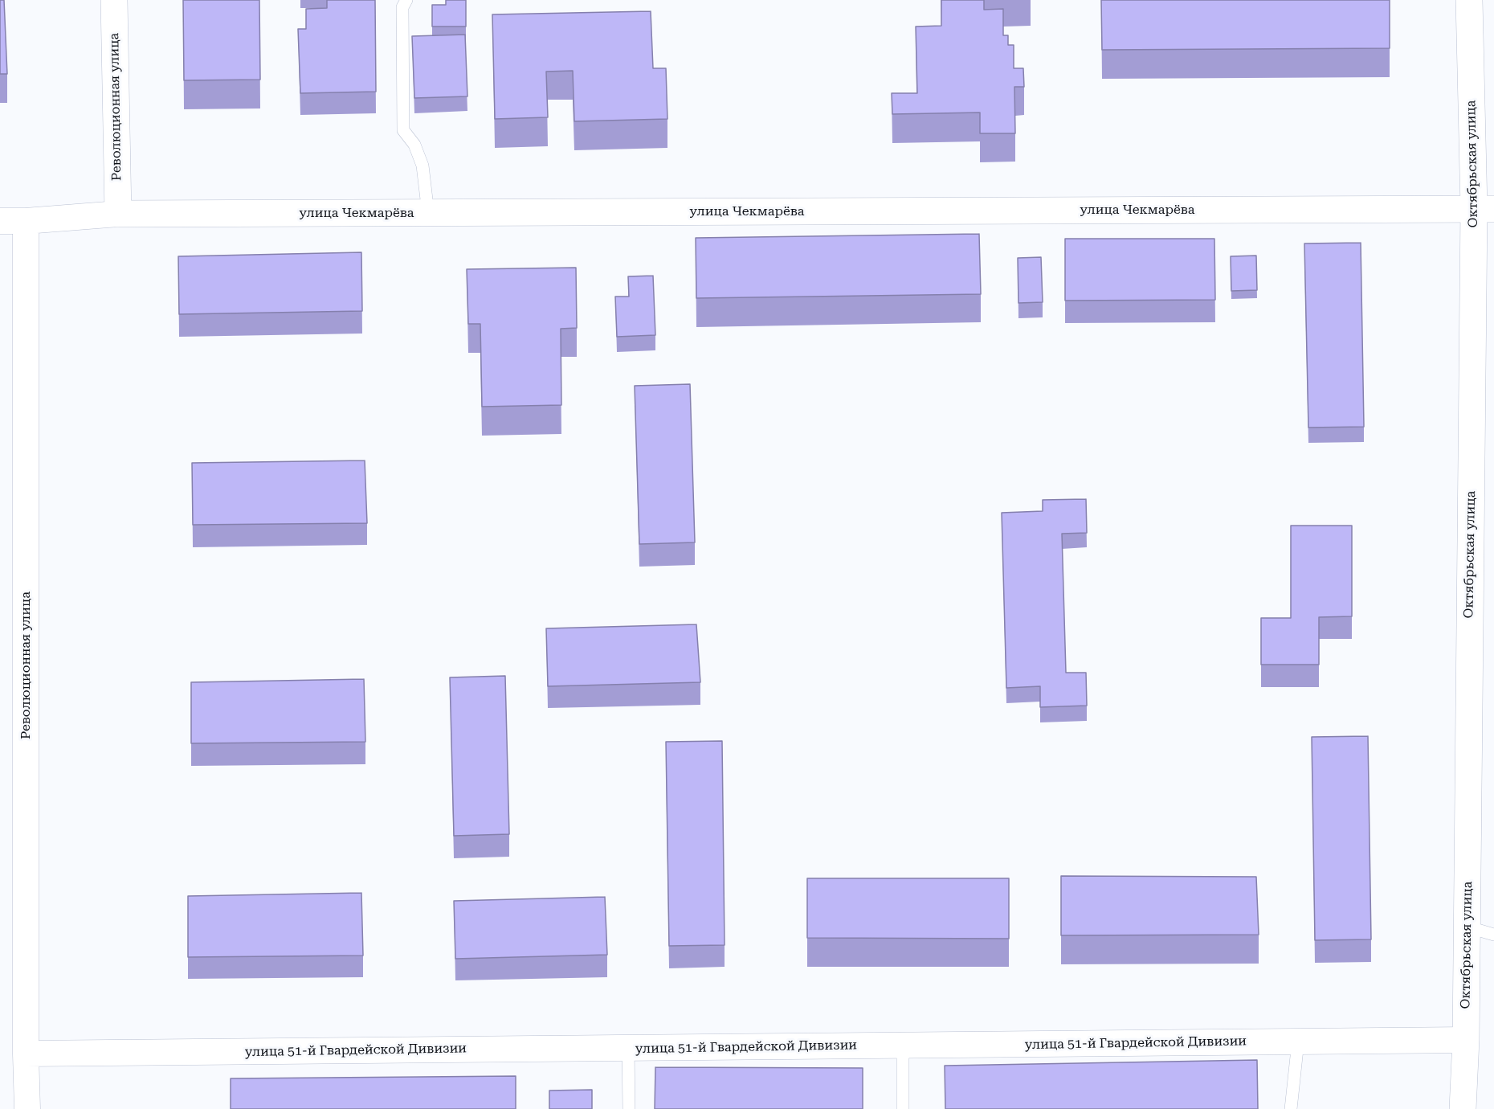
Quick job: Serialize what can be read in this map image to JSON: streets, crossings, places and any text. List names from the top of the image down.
{
  "streets": {
    "street": [
      "Революционная улица",
      "Октябрьская улица",
      "улица Чекмарёва",
      "улица 51-й Гвардейской Дивизии"
    ]
  },
  "crossings": [
    ["Революционная улица", "улица Чекмарёва"],
    ["Революционная улица", "улица 51-й Гвардейской Дивизии"],
    ["Октябрьская улица", "улица Чекмарёва"],
    ["Октябрьская улица", "улица 51-й Гвардейской Дивизии"]
  ]
}
